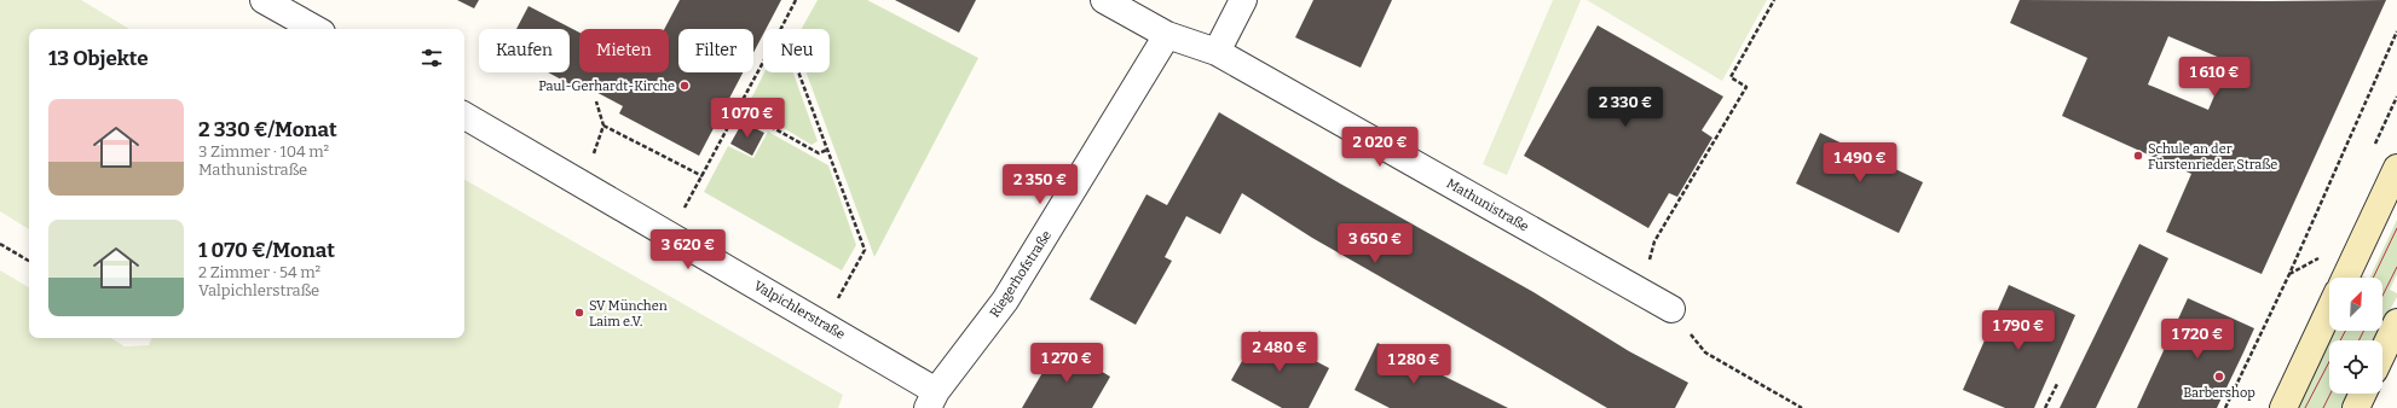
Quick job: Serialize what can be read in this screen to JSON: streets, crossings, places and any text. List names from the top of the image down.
{
  "streets": {
    "street": ["Mathunistraße", "Riegerhofstraße", "Valpichlerstraße"]
  },
  "crossings": [
    ["Mathunistraße", "Riegerhofstraße"],
    ["Riegerhofstraße", "Valpichlerstraße"]
  ],
  "places": [
    "Paul-Gerhardt-Kirche",
    "Schule an der Fürstenrieder Straße",
    "SV München Laim e.V.",
    "Barbershop"
  ],
  "north": "top right",
  "page": {
    "chip": [
      "Kaufen",
      "Mieten",
      "Filter",
      "Neu"
    ],
    "heading": "13 Objekte",
    "price": [
      "1 610 €",
      "2 330 €",
      "1 070 €",
      "2 020 €",
      "1 490 €",
      "2 350 €",
      "3 650 €",
      "3 620 €",
      "1 790 €",
      "1 720 €",
      "2 480 €",
      "1 270 €",
      "1 280 €"
    ],
    "list": [
      {
        "name": "2 330 €/Monat",
        "note": "3 Zimmer · 104 m² · Mathunistraße"
      },
      {
        "name": "1 070 €/Monat",
        "note": "2 Zimmer · 54 m² · Valpichlerstraße"
      }
    ]
  }
}
